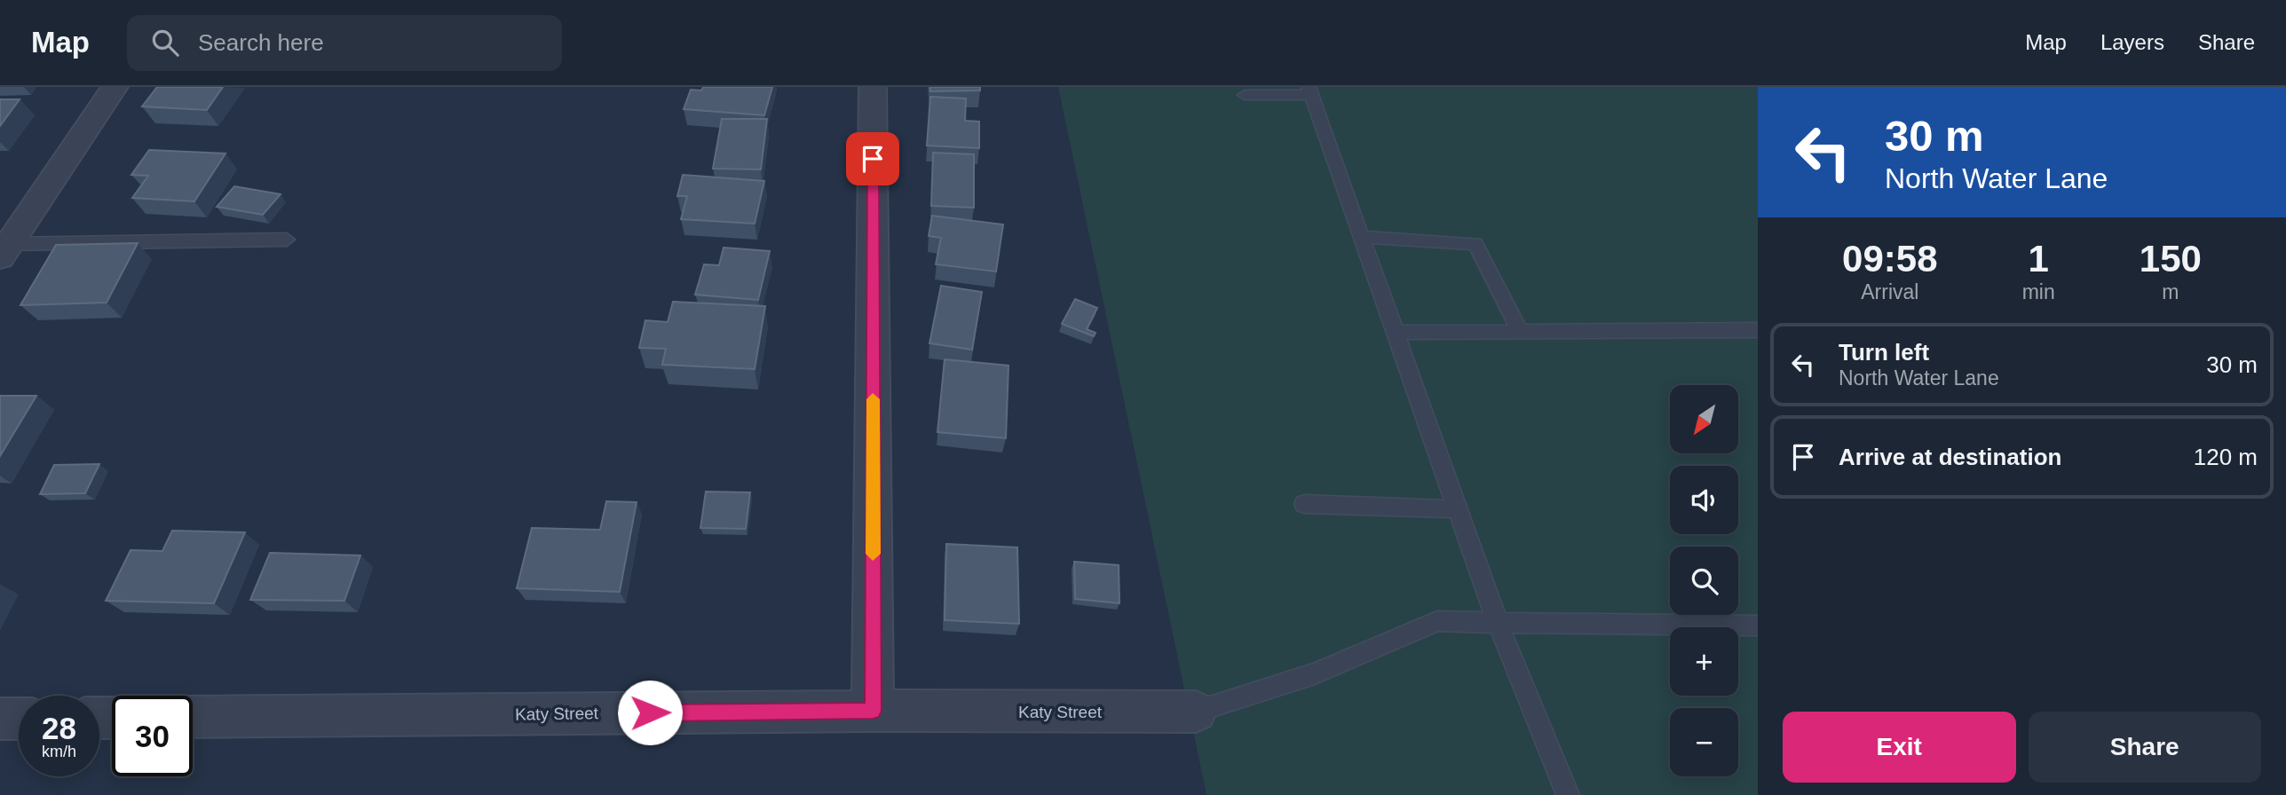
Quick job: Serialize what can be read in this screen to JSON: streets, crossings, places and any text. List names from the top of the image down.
{
  "streets": {
    "street": ["Katy Street"]
  },
  "north": "bottom left",
  "page": {
    "header": "Map",
    "search": "Search here",
    "nav": ["Map", "Layers", "Share"],
    "turn": ["30 m", "North Water Lane"],
    "eta": [
      "09:58",
      "Arrival",
      "1",
      "min",
      "150",
      "m"
    ],
    "list": [
      {
        "name": "Turn left",
        "note": "North Water Lane",
        "value": "30 m"
      },
      {
        "name": "Arrive at destination",
        "value": "120 m"
      }
    ],
    "map_buttons": ["+", "−"],
    "speed": "28 km/h",
    "limit": "30",
    "buttons": ["Exit", "Share"]
  }
}
